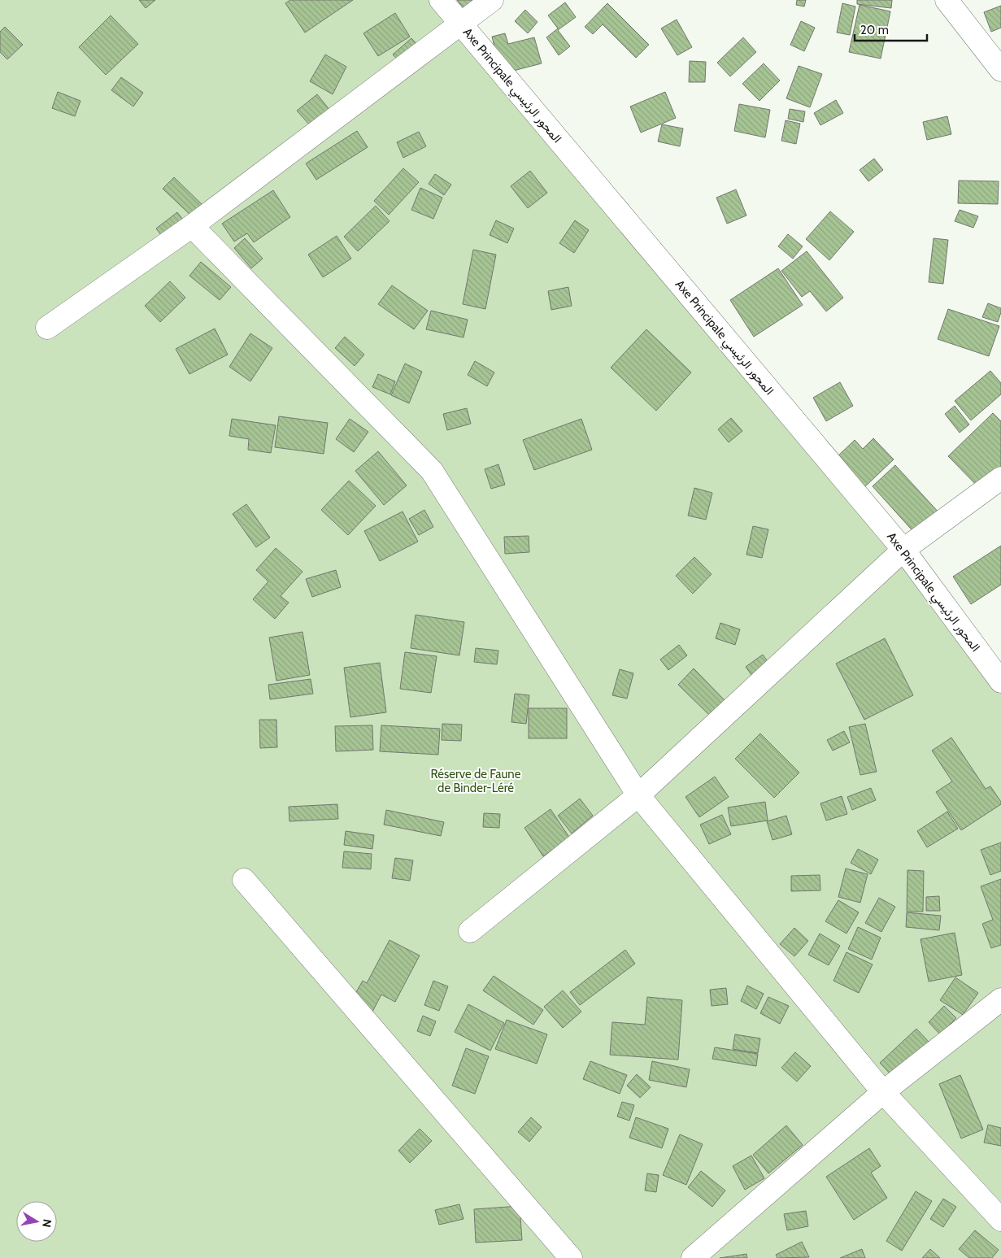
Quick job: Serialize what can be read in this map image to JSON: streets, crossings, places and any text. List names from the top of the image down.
{
  "streets": {
    "street": ["Axe Principale المحور الرئيسي"]
  },
  "parks": ["Réserve de Faune de Binder-Léré"],
  "scale_bar": "20 m",
  "north": "right"
}
